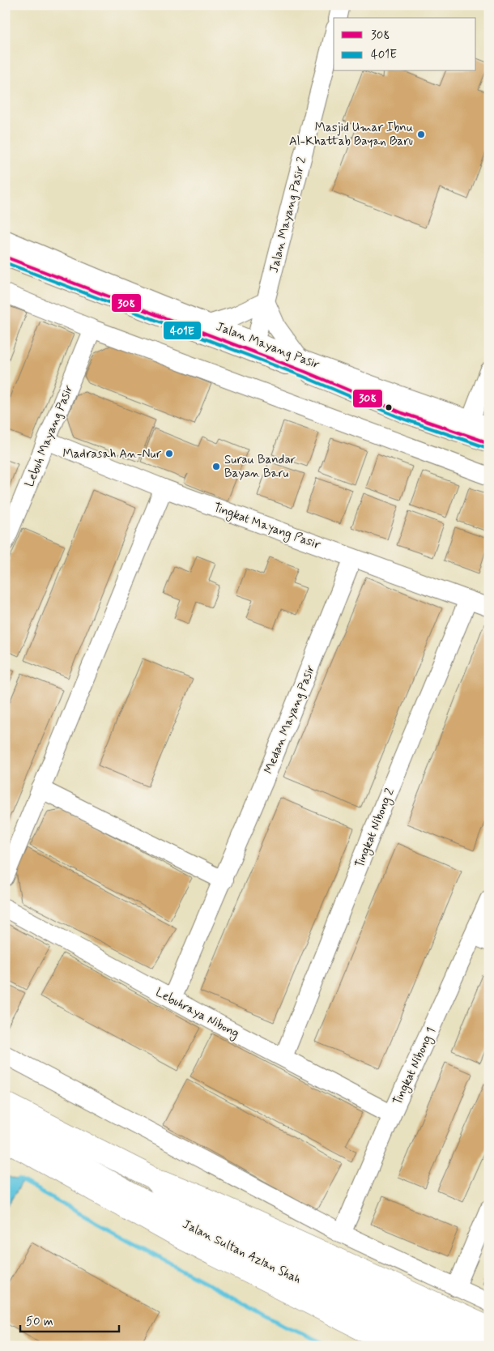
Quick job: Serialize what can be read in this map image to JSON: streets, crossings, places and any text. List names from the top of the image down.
{
  "streets": {
    "main road": ["Jalan Sultan Azlan Shah"],
    "street": [
      "Jalan Mayang Pasir 2",
      "Jalan Mayang Pasir",
      "Lebuh Mayang Pasir",
      "Tingkat Mayang Pasir",
      "Medan Mayang Pasir",
      "Tingkat Nibong 2",
      "Lebuhraya Nibong",
      "Tingkat Nibong 1"
    ]
  },
  "crossings": [
    ["Jalan Mayang Pasir 2", "Jalan Mayang Pasir"],
    ["Lebuh Mayang Pasir", "Tingkat Mayang Pasir"],
    ["Tingkat Mayang Pasir", "Medan Mayang Pasir"],
    ["Tingkat Mayang Pasir", "Tingkat Nibong 2"],
    ["Medan Mayang Pasir", "Lebuhraya Nibong"],
    ["Tingkat Nibong 2", "Lebuhraya Nibong"],
    ["Lebuhraya Nibong", "Tingkat Nibong 1"]
  ],
  "places": ["Masjid Umar Ibnu Al-Khattab Bayan Baru", "Madrasah An-Nur", "Surau Bandar Bayan Baru"],
  "lines": ["transit line 308", "transit line 401E"],
  "legend": ["308", "401E"],
  "scale_bar": "50 m"
}
